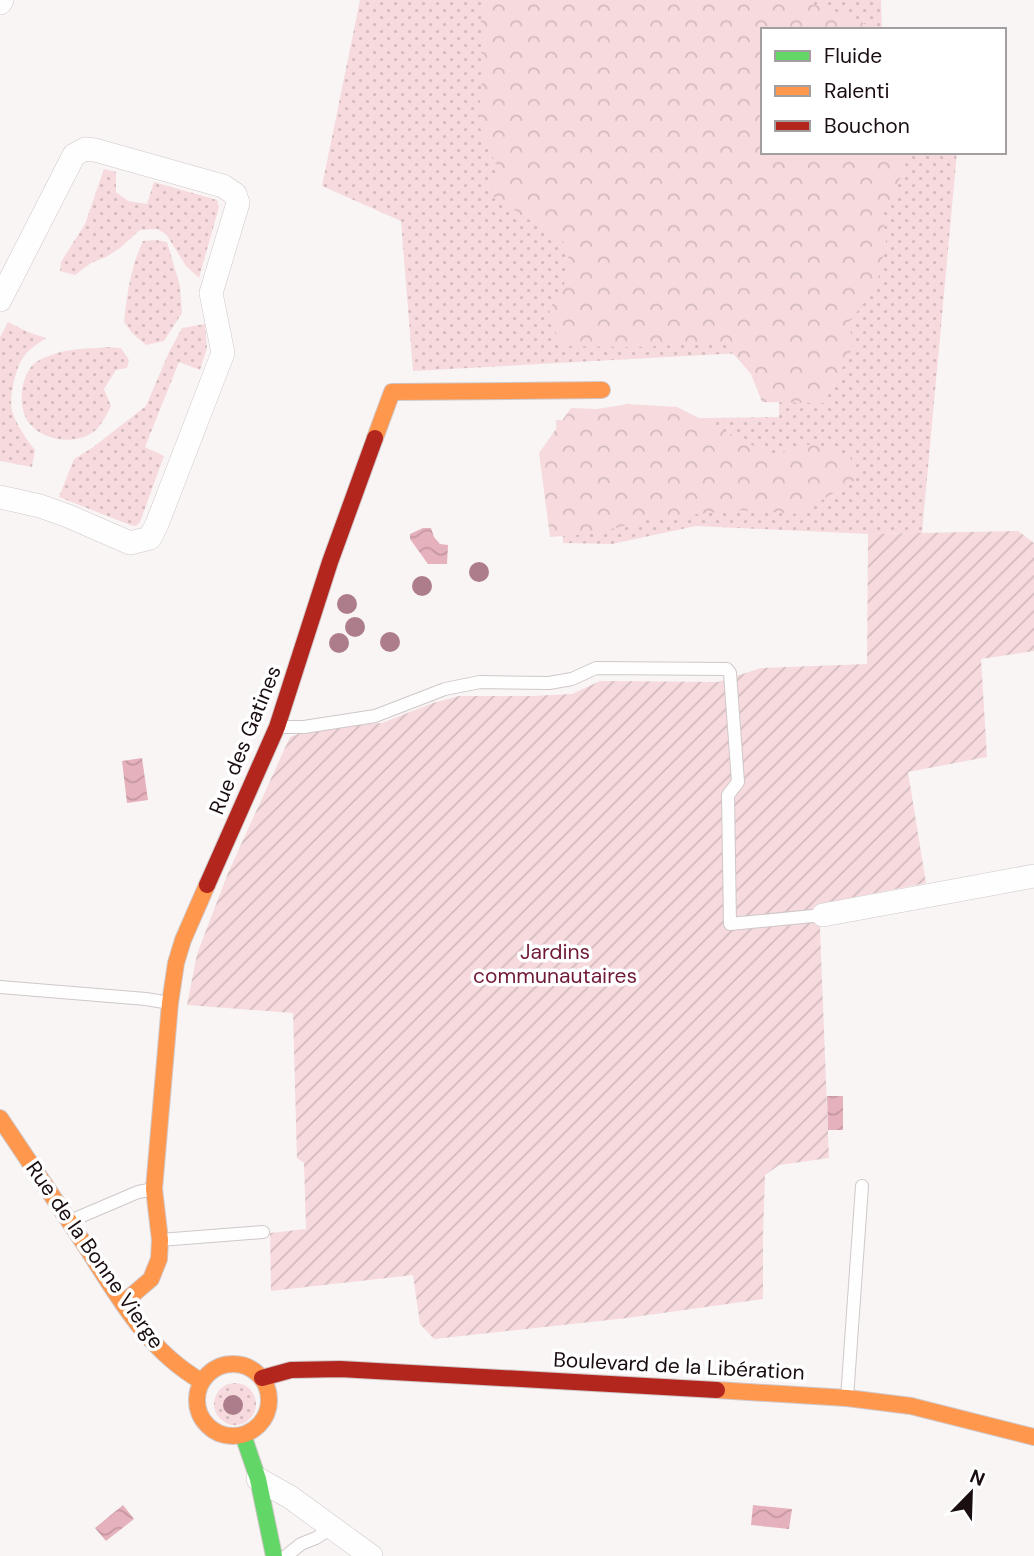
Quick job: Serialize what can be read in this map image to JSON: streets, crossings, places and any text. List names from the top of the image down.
{
  "streets": {
    "street": ["Rue des Gatines", "Rue de la Bonne Vierge", "Boulevard de la Libération"]
  },
  "crossings": [
    ["Rue des Gatines", "Rue de la Bonne Vierge"],
    ["Rue de la Bonne Vierge", "Boulevard de la Libération"]
  ],
  "parks": ["Jardins communautaires"],
  "legend": ["Fluide", "Ralenti", "Bouchon"],
  "north": "top right"
}
